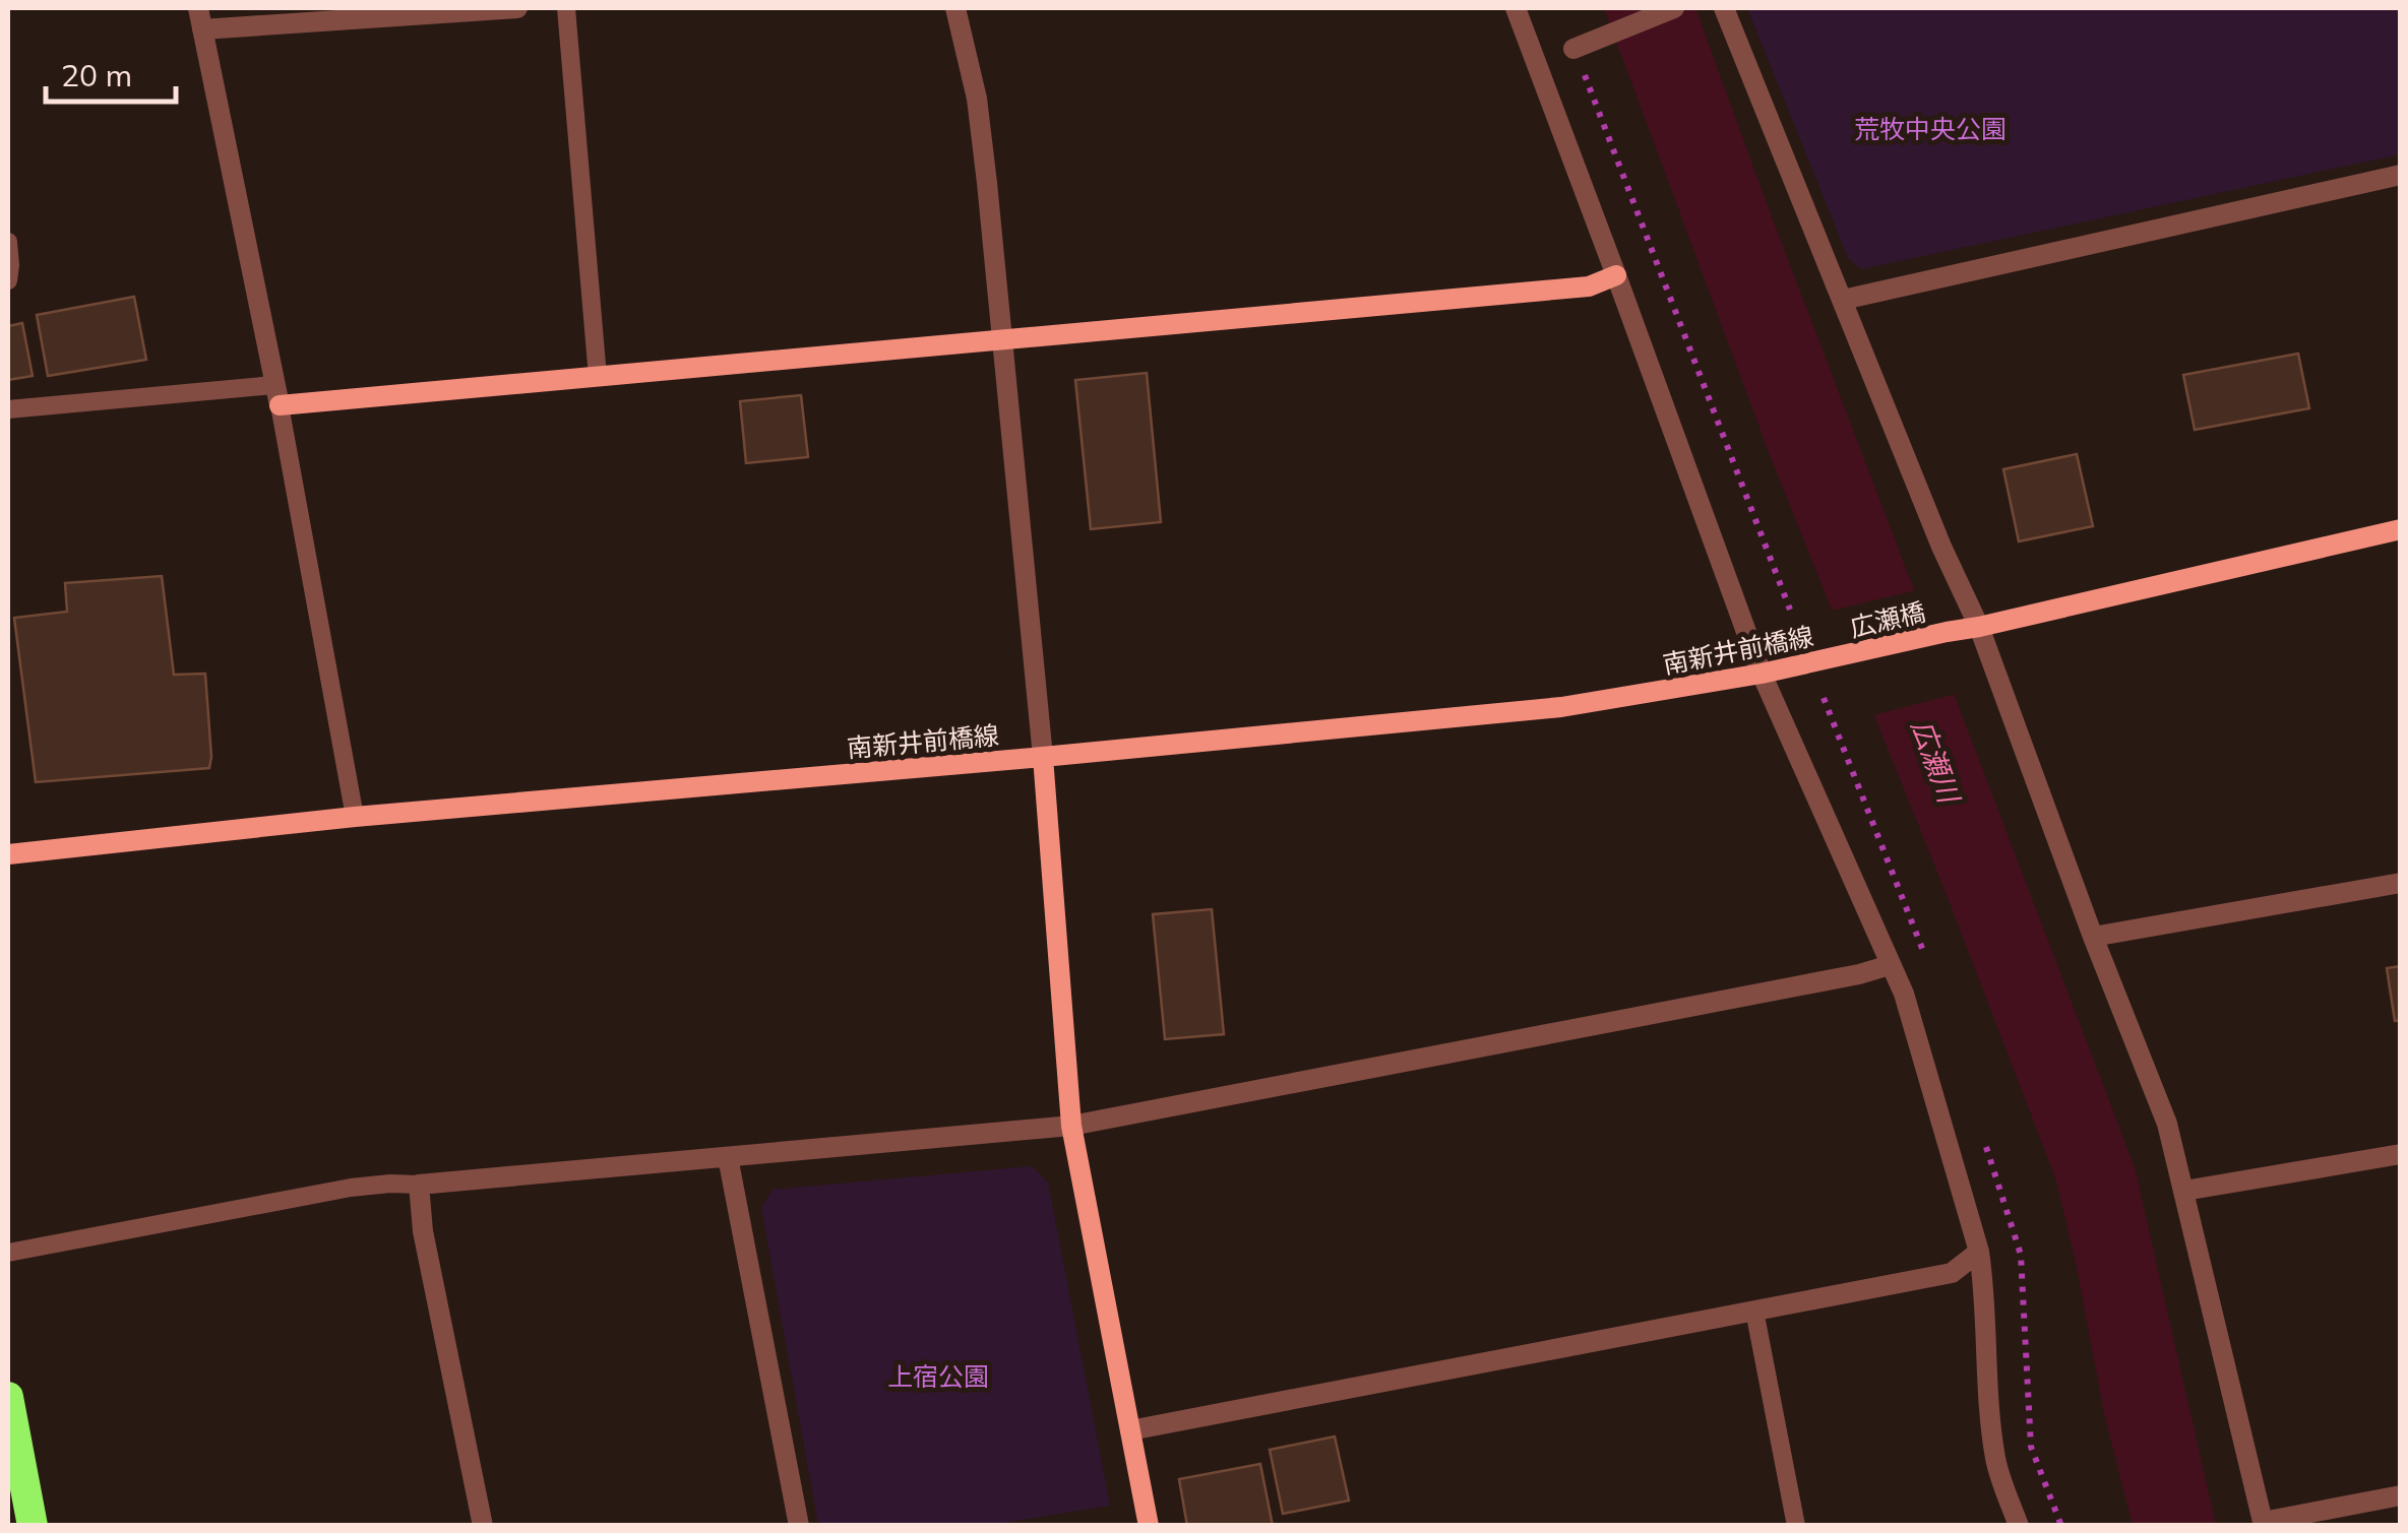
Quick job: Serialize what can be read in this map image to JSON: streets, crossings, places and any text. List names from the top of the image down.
{
  "streets": {
    "main road": ["広瀬橋", "南新井前橋線"]
  },
  "crossings": [
    ["広瀬橋", "南新井前橋線"]
  ],
  "water": ["広瀬川"],
  "parks": ["荒牧中央公園", "上宿公園"],
  "scale_bar": "20 m"
}
